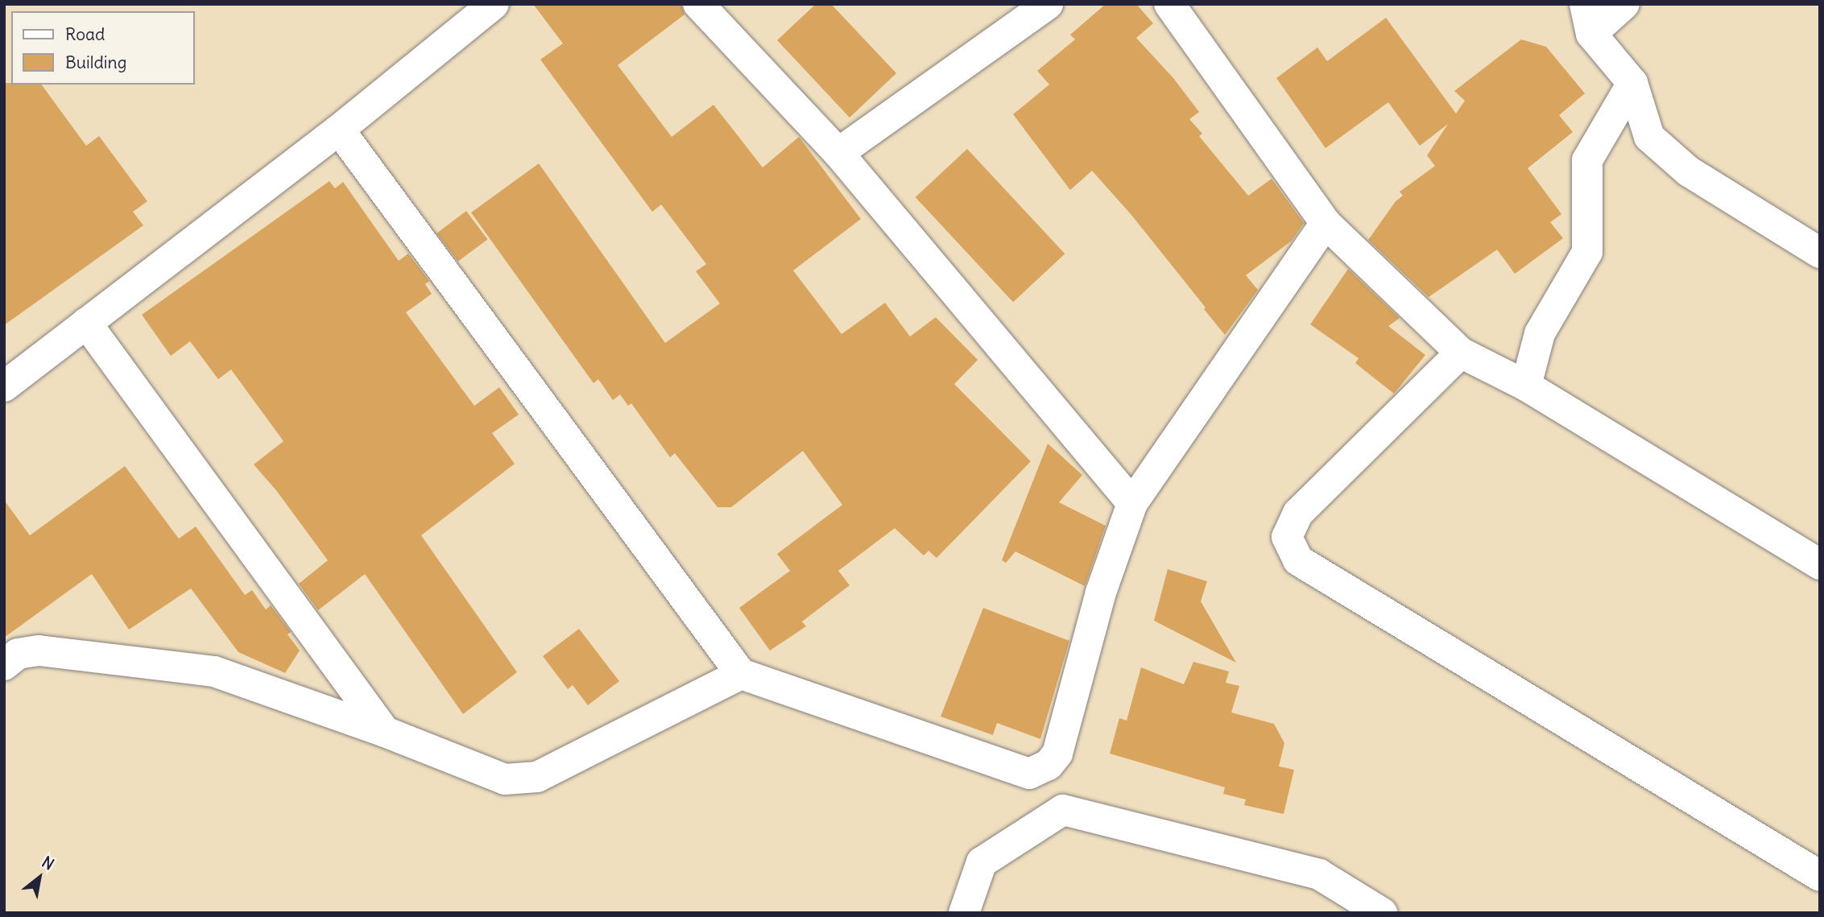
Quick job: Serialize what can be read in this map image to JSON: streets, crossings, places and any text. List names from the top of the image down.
{
  "legend": ["Road", "Building"],
  "north": "top right"
}
